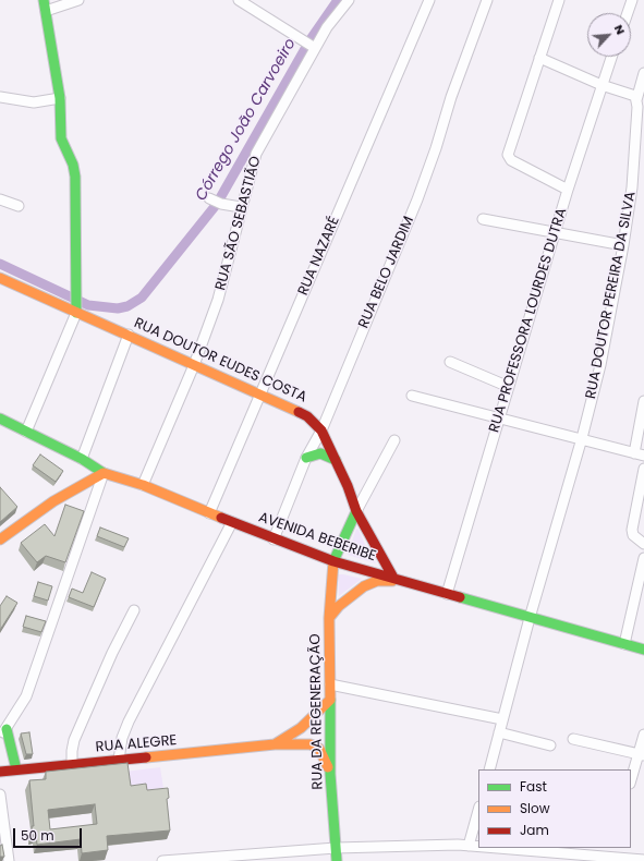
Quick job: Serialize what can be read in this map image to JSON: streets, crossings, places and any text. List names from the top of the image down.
{
  "streets": {
    "main road": [
      "RUA DOUTOR EUDES COSTA",
      "AVENIDA BEBERIBE",
      "RUA DA REGENERAÇÃO",
      "RUA ALEGRE"
    ],
    "street": [
      "RUA SÃO SEBASTIÃO",
      "RUA NAZARÉ",
      "RUA BELO JARDIM",
      "RUA DOUTOR PEREIRA DA SILVA",
      "RUA PROFESSORA LOURDES DUTRA"
    ]
  },
  "crossings": [
    ["RUA SÃO SEBASTIÃO", "RUA DOUTOR EUDES COSTA"],
    ["RUA SÃO SEBASTIÃO", "AVENIDA BEBERIBE"],
    ["RUA NAZARÉ", "RUA DOUTOR EUDES COSTA"],
    ["RUA NAZARÉ", "AVENIDA BEBERIBE"],
    ["RUA BELO JARDIM", "RUA DOUTOR EUDES COSTA"],
    ["RUA BELO JARDIM", "AVENIDA BEBERIBE"],
    ["RUA DOUTOR PEREIRA DA SILVA", "AVENIDA BEBERIBE"],
    ["RUA PROFESSORA LOURDES DUTRA", "AVENIDA BEBERIBE"],
    ["RUA DOUTOR EUDES COSTA", "AVENIDA BEBERIBE"],
    ["AVENIDA BEBERIBE", "RUA DA REGENERAÇÃO"],
    ["RUA DA REGENERAÇÃO", "RUA ALEGRE"]
  ],
  "water": ["Córrego João Carvoeiro"],
  "legend": ["Fast", "Slow", "Jam"],
  "scale_bar": "50 m",
  "north": "top right"
}
